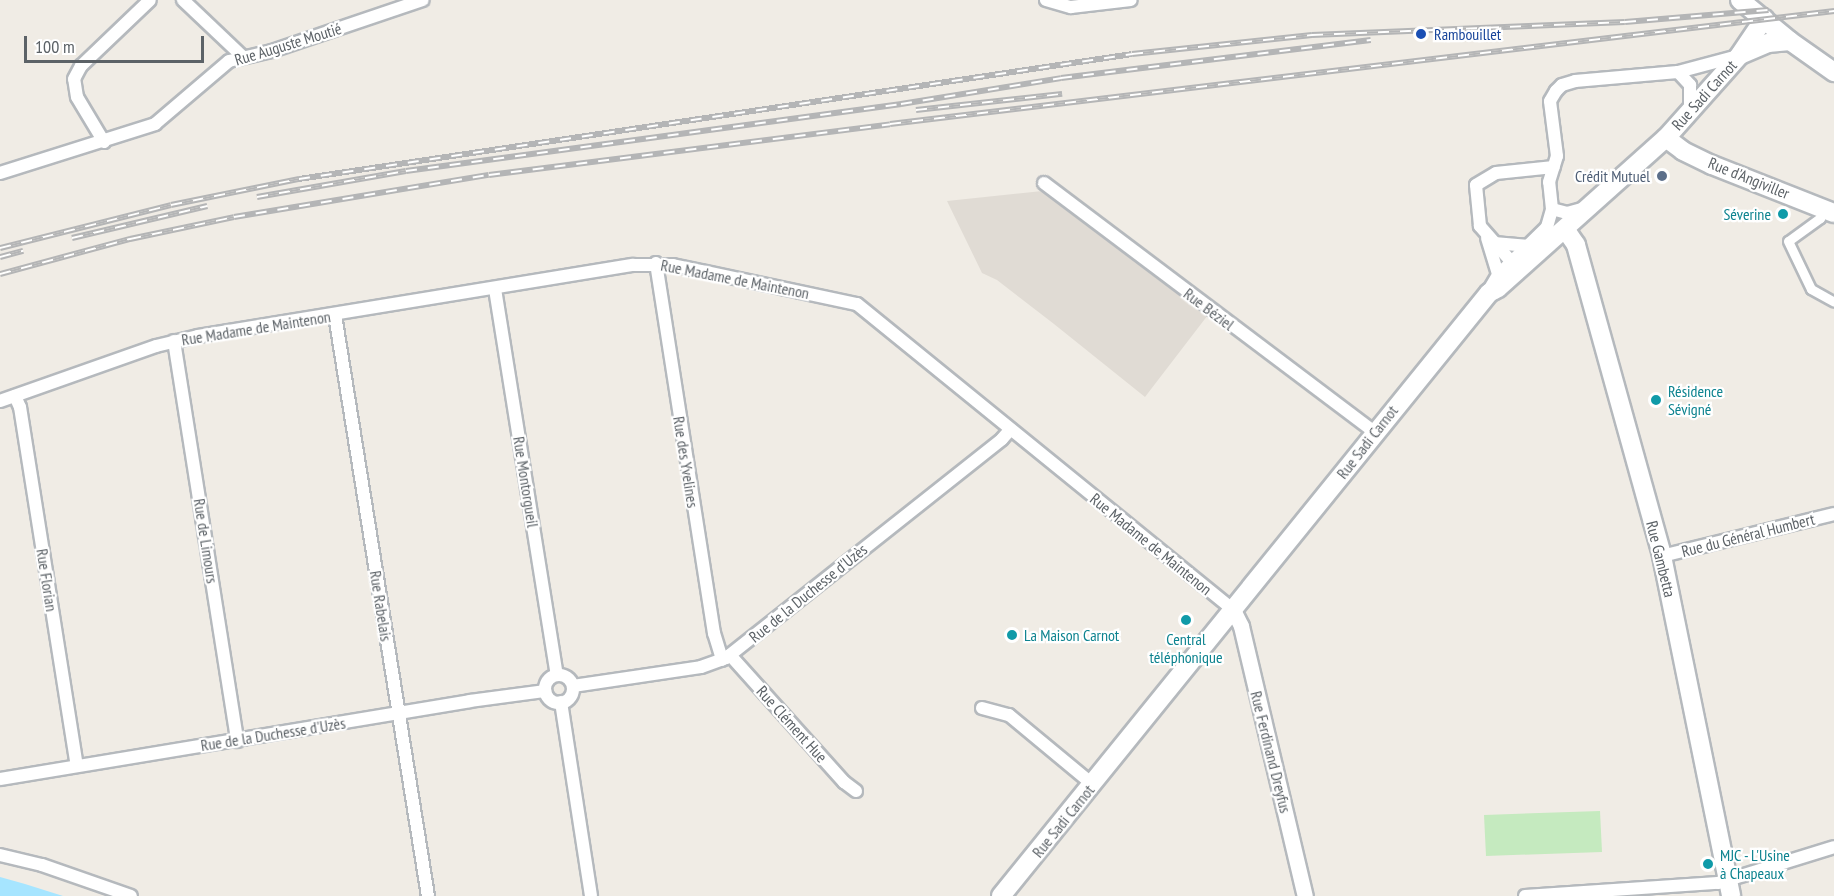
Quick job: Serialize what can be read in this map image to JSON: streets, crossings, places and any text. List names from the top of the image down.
{
  "streets": {
    "main road": ["Rue Sadi Carnot", "Rue d'Angiviller", "Rue Gambetta"],
    "street": [
      "Rue Auguste Moutié",
      "Rue Madame de Maintenon",
      "Rue Béziel",
      "Rue des Yvelines",
      "Rue Montorgueil",
      "Rue du Général Humbert",
      "Rue de Limours",
      "Rue Florian",
      "Rue de la Duchesse d'Uzès",
      "Rue Rabelais",
      "Rue Clément Hue",
      "Rue Ferdinand Dreyfus"
    ]
  },
  "crossings": [
    ["Rue Sadi Carnot", "Rue d'Angiviller"],
    ["Rue Sadi Carnot", "Rue Madame de Maintenon"],
    ["Rue Sadi Carnot", "Rue Béziel"],
    ["Rue Sadi Carnot", "Rue Gambetta"],
    ["Rue Sadi Carnot", "Rue Ferdinand Dreyfus"],
    ["Rue Madame de Maintenon", "Rue des Yvelines"],
    ["Rue Madame de Maintenon", "Rue Montorgueil"],
    ["Rue Madame de Maintenon", "Rue de Limours"],
    ["Rue Madame de Maintenon", "Rue Florian"],
    ["Rue Madame de Maintenon", "Rue de la Duchesse d'Uzès"],
    ["Rue Madame de Maintenon", "Rue Rabelais"],
    ["Rue Madame de Maintenon", "Rue Ferdinand Dreyfus"],
    ["Rue des Yvelines", "Rue de la Duchesse d'Uzès"],
    ["Rue des Yvelines", "Rue Clément Hue"],
    ["Rue Montorgueil", "Rue de la Duchesse d'Uzès"],
    ["Rue du Général Humbert", "Rue Gambetta"],
    ["Rue de Limours", "Rue de la Duchesse d'Uzès"],
    ["Rue Florian", "Rue de la Duchesse d'Uzès"],
    ["Rue de la Duchesse d'Uzès", "Rue Rabelais"],
    ["Rue de la Duchesse d'Uzès", "Rue Clément Hue"]
  ],
  "places": [
    "Rambouillet",
    "Crédit Mutuel",
    "Séverine",
    "Résidence Sévigné",
    "Central téléphonique",
    "La Maison Carnot",
    "MJC - L'Usine à Chapeaux"
  ],
  "scale_bar": "100 m"
}
